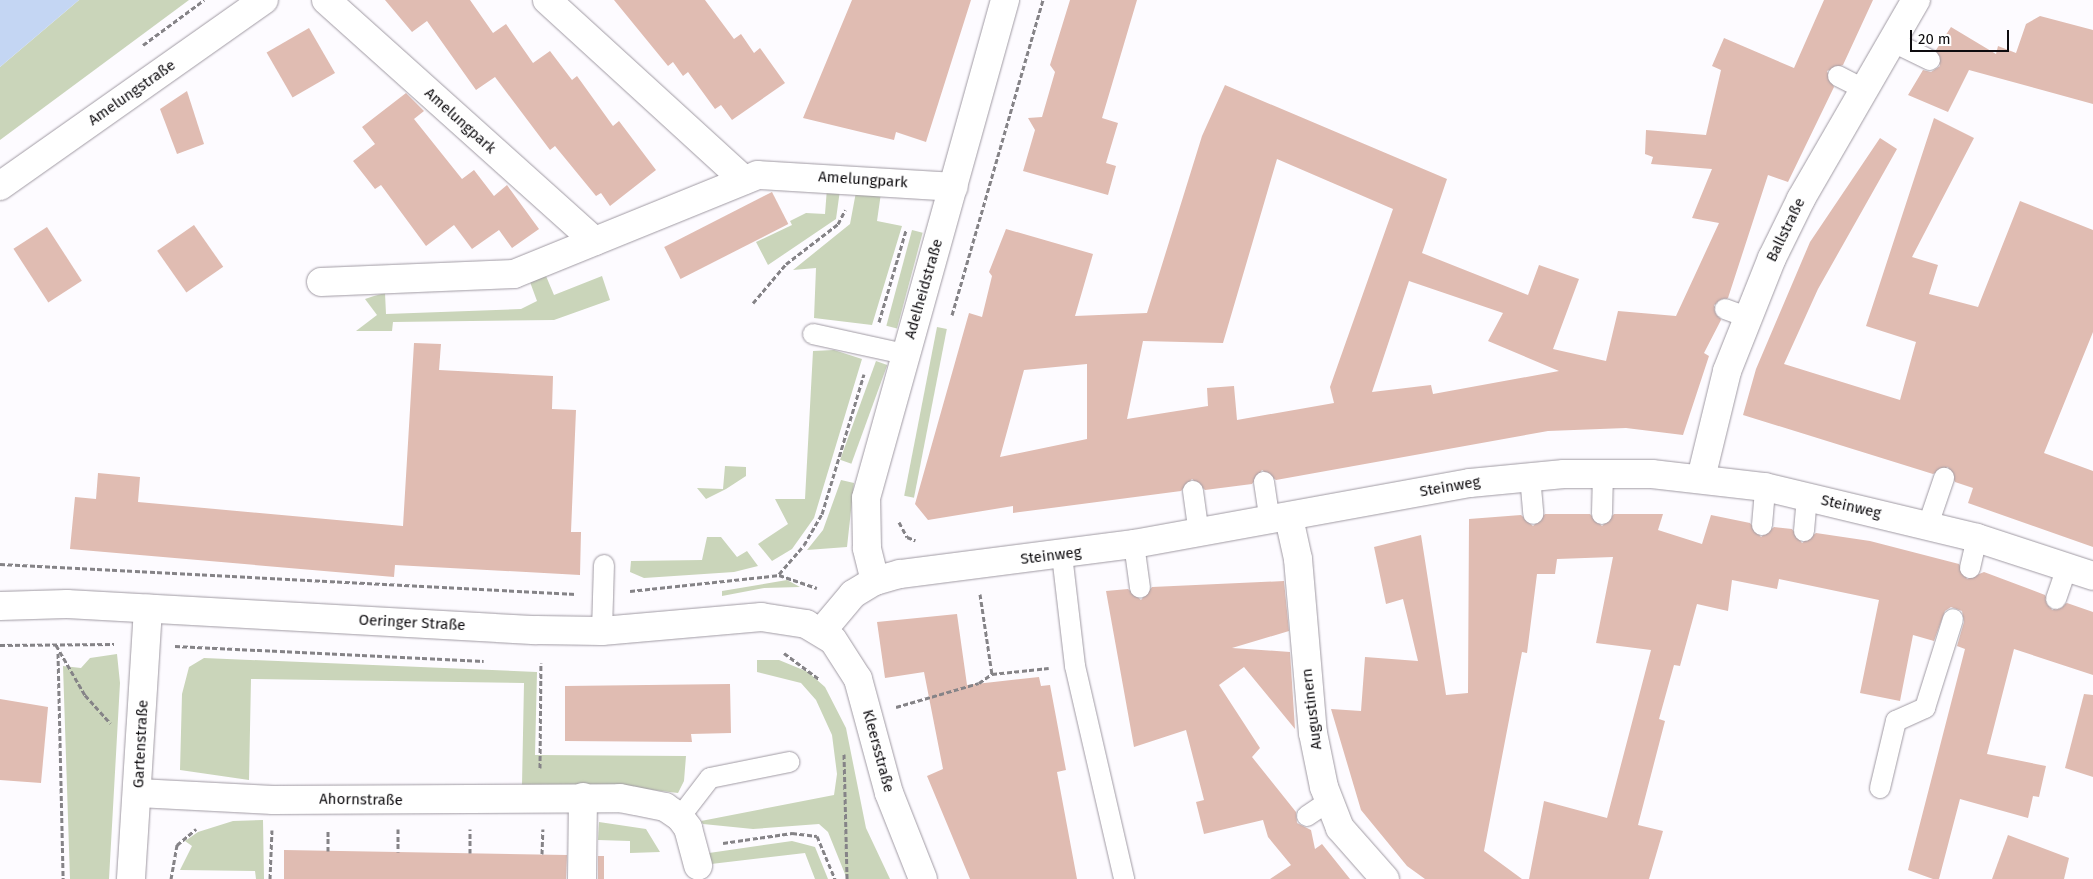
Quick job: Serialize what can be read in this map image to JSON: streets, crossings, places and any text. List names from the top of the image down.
{
  "streets": {
    "street": [
      "Amelungstraße",
      "Amelungpark",
      "Ballstraße",
      "Adelheidstraße",
      "Steinweg",
      "Oeringer Straße",
      "Augustinern",
      "Gartenstraße",
      "Kleersstraße",
      "Ahornstraße"
    ]
  },
  "crossings": [
    ["Amelungpark", "Adelheidstraße"],
    ["Ballstraße", "Steinweg"],
    ["Adelheidstraße", "Steinweg"],
    ["Steinweg", "Oeringer Straße"],
    ["Steinweg", "Augustinern"],
    ["Steinweg", "Kleersstraße"],
    ["Oeringer Straße", "Gartenstraße"],
    ["Oeringer Straße", "Kleersstraße"],
    ["Gartenstraße", "Ahornstraße"]
  ],
  "scale_bar": "20 m"
}
